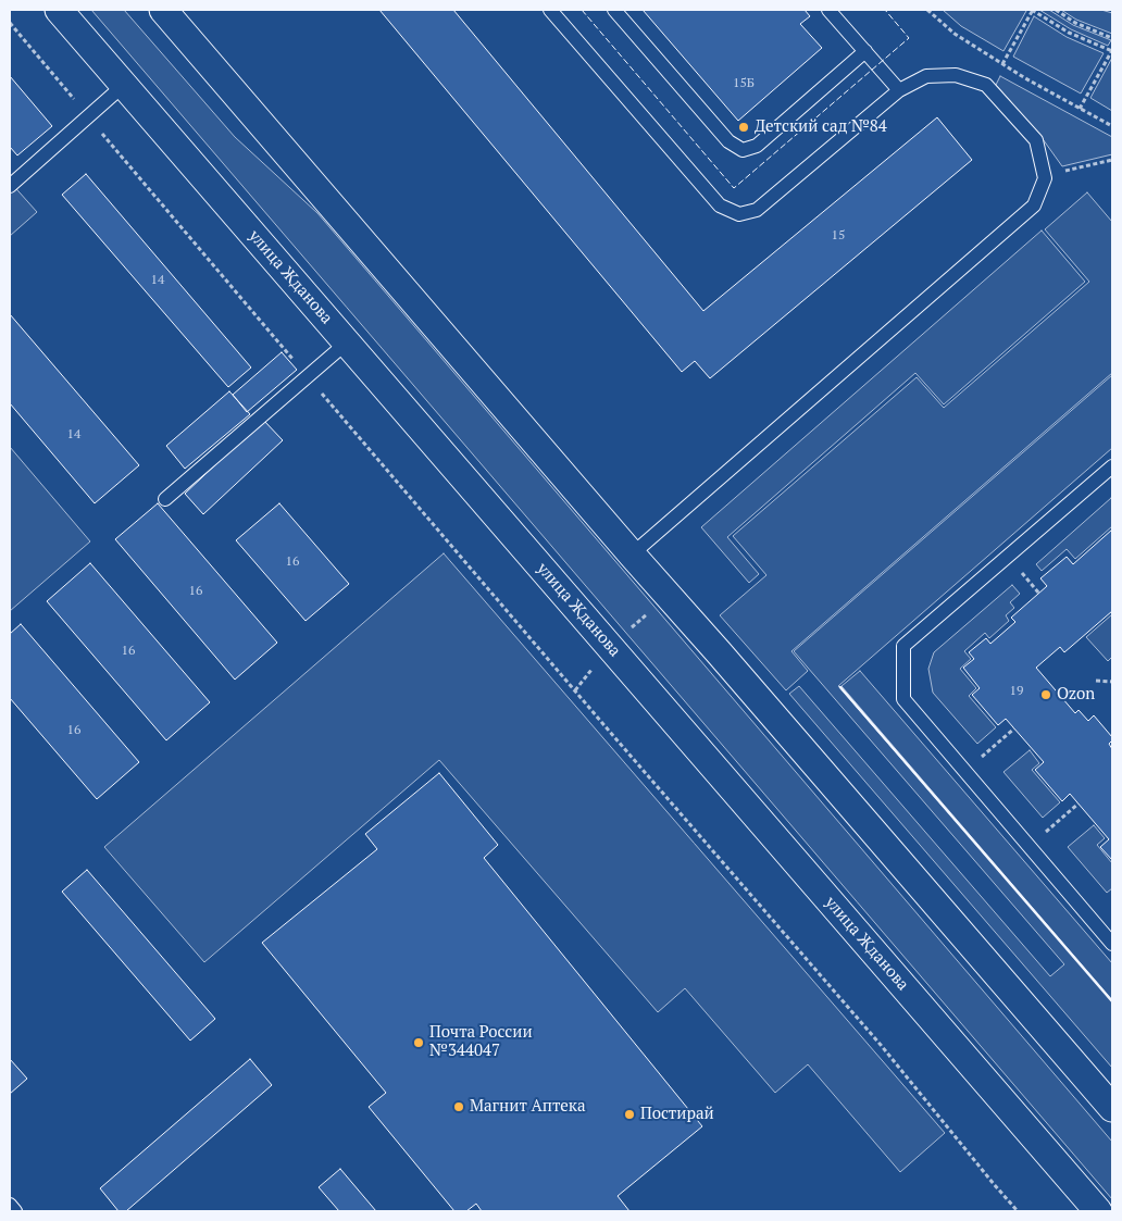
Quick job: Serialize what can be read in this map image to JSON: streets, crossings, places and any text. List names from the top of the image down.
{
  "streets": {
    "street": ["улица Жданова"]
  },
  "places": [
    "Детский сад №84",
    "Ozon",
    "Почта России №344047",
    "Магнит Аптека",
    "Постирай"
  ],
  "house_numbers": [
    "15Б",
    "15",
    "14",
    "14",
    "16",
    "16",
    "16",
    "19",
    "16"
  ]
}
